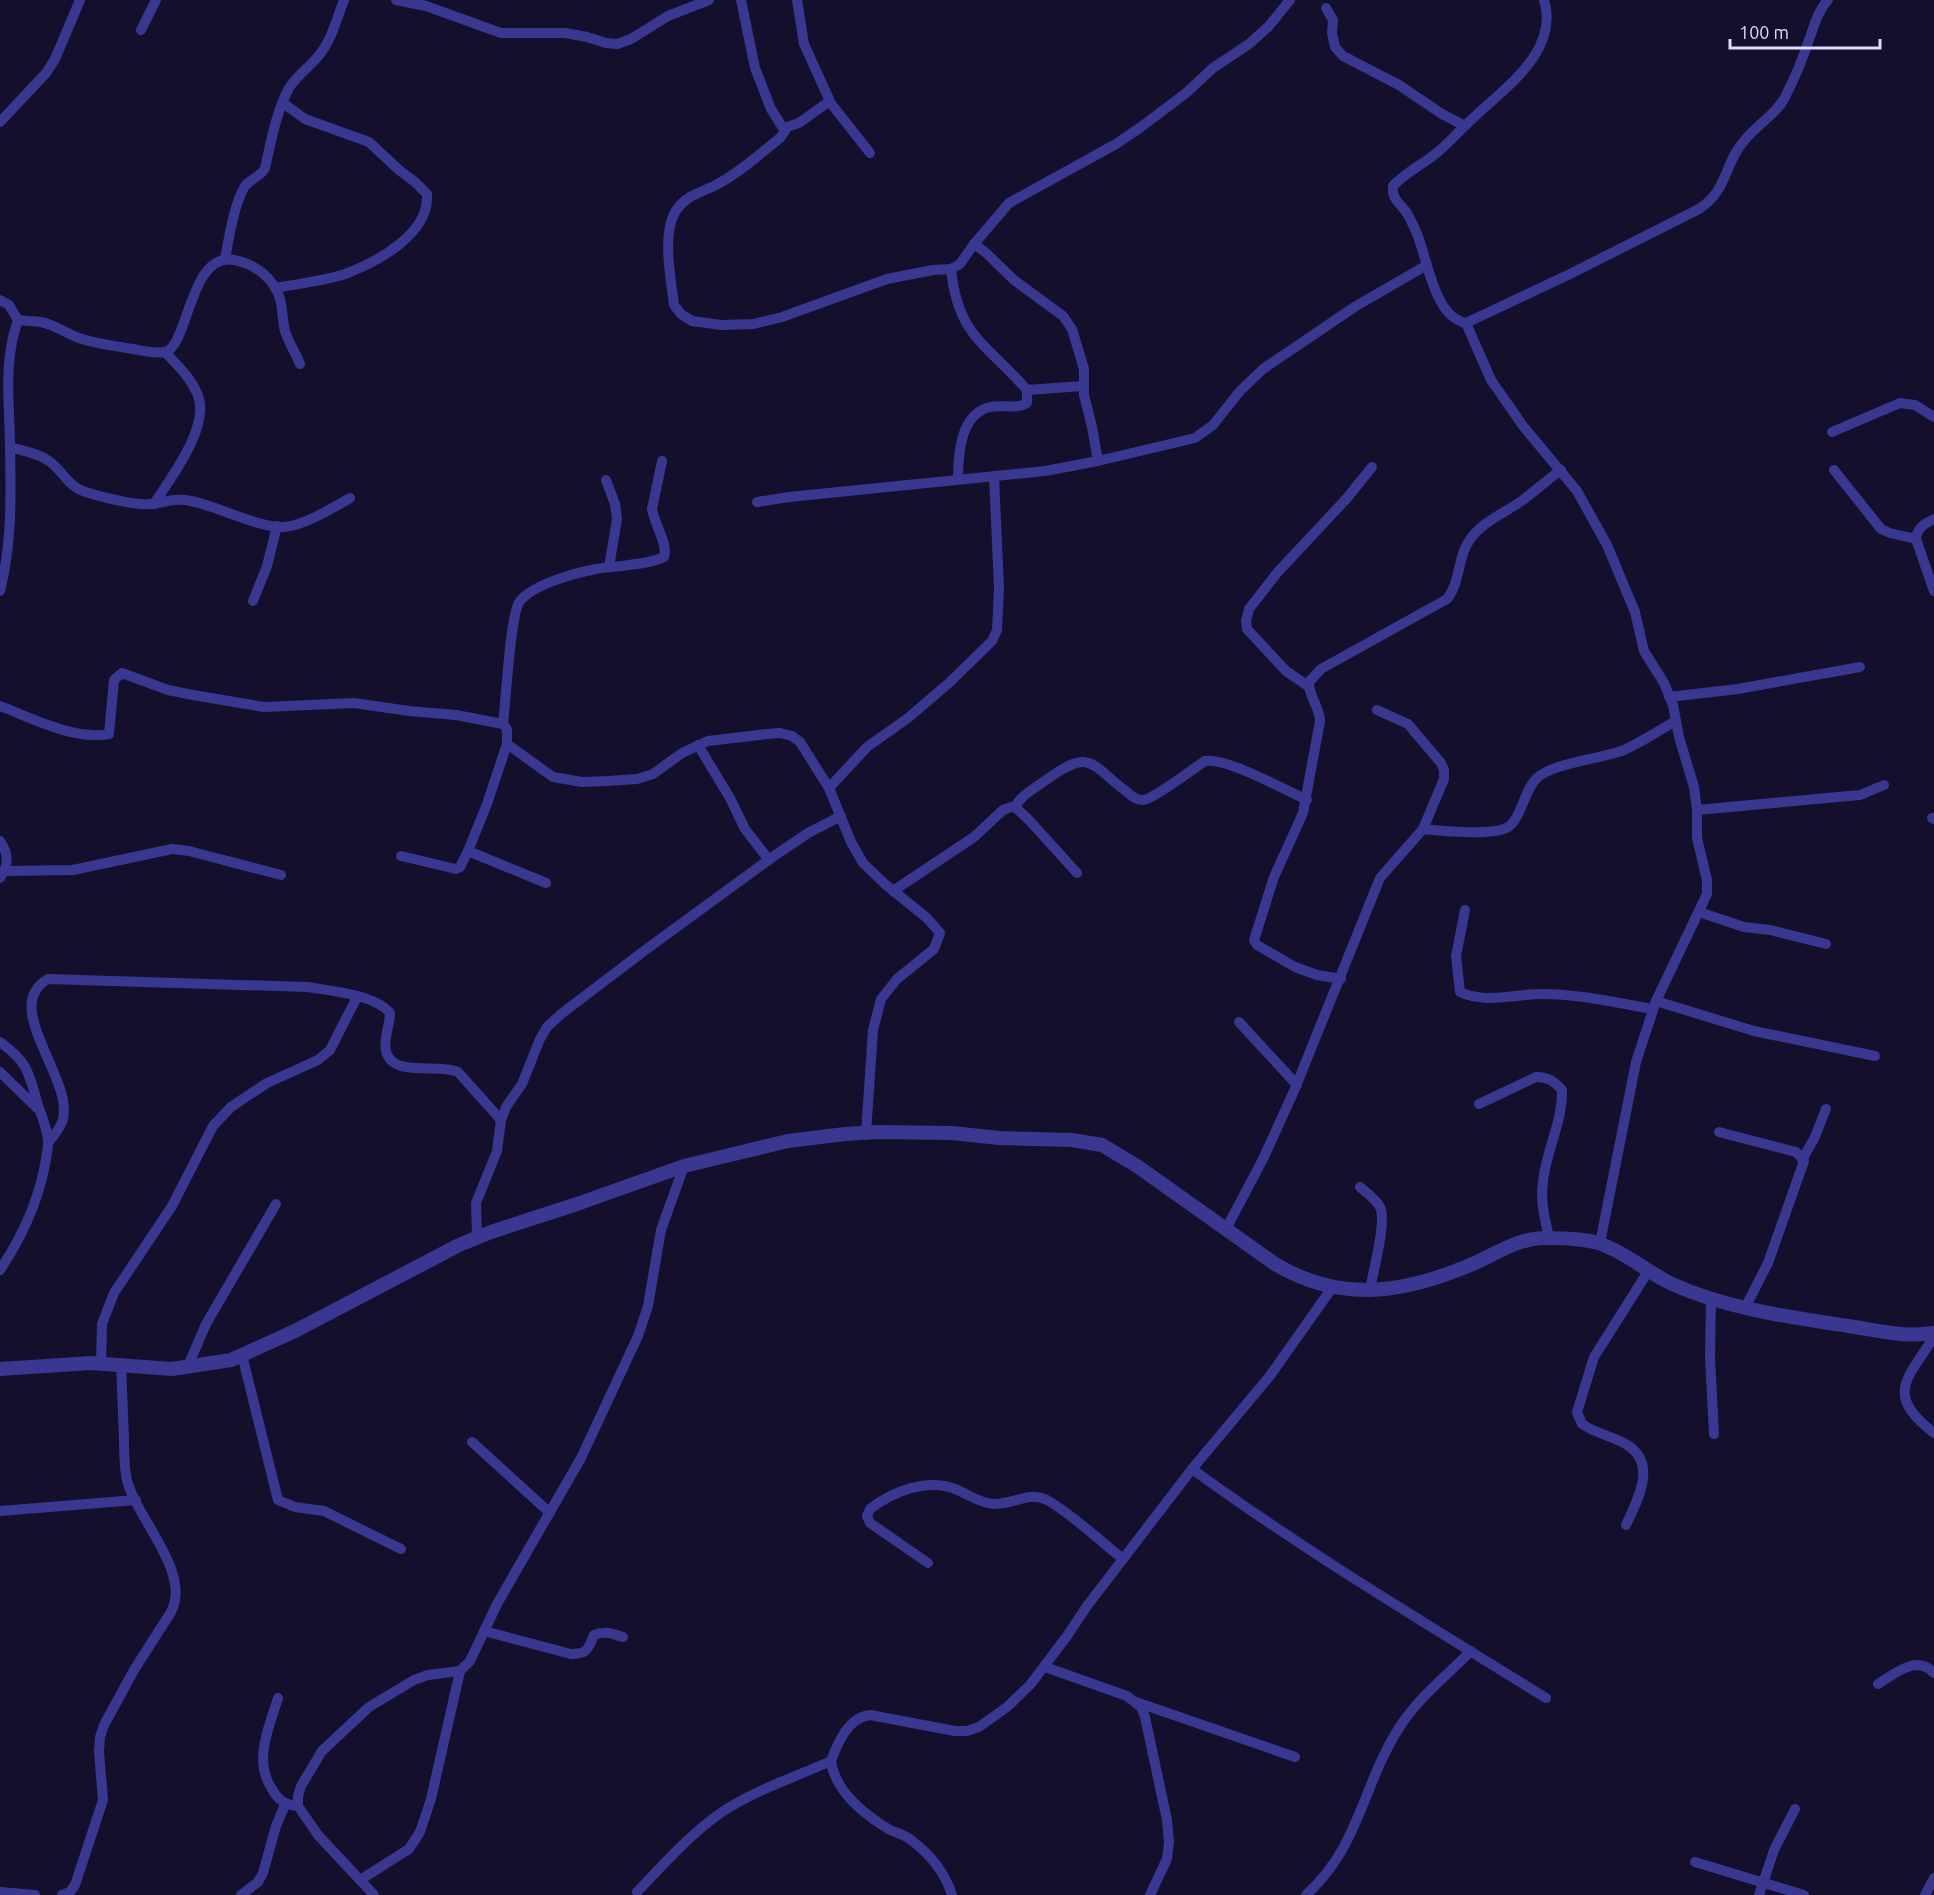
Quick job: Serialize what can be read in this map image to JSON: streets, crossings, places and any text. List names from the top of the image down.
{
  "scale_bar": "100 m"
}
